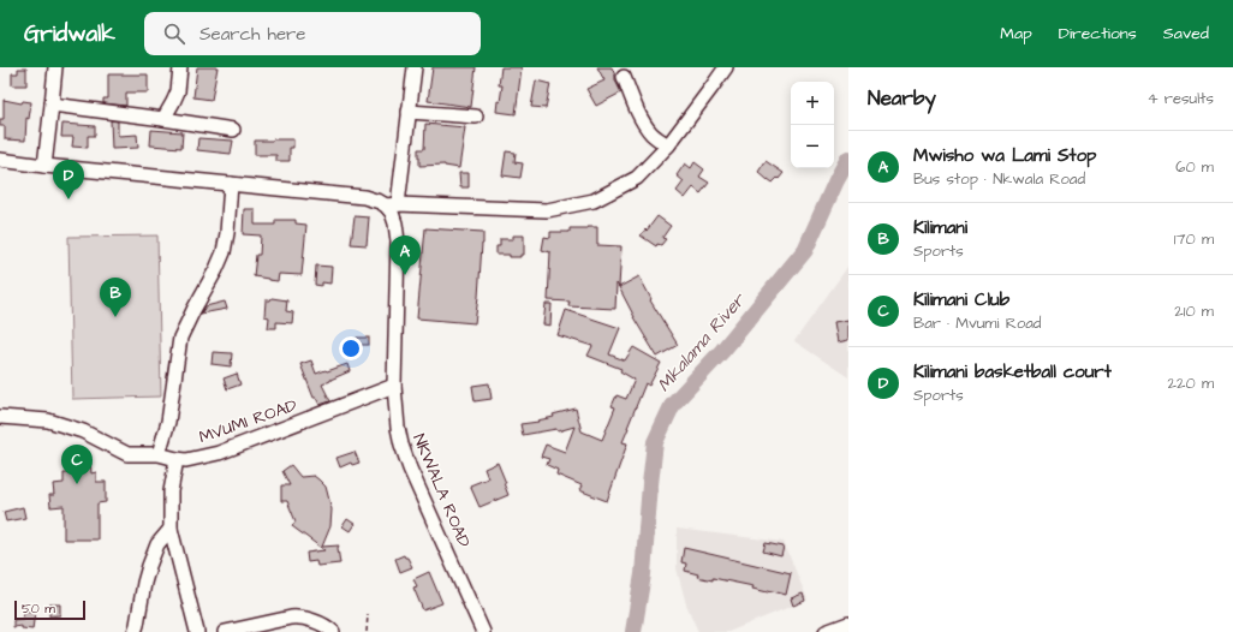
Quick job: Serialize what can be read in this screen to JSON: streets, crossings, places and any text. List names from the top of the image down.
{
  "streets": {
    "street": ["MVUMI ROAD", "NKWALA ROAD"]
  },
  "crossings": [
    ["MVUMI ROAD", "NKWALA ROAD"]
  ],
  "water": ["Mkalama River"],
  "scale_bar": "50 m",
  "page": {
    "header": "Gridwalk",
    "search": "Search here",
    "nav": ["Map", "Directions", "Saved"],
    "heading": ["Nearby", "4 results"],
    "map_buttons": ["+", "−"],
    "list": [
      {
        "mark": "A",
        "name": "Mwisho wa Lami Stop",
        "note": "Bus stop · Nkwala Road",
        "value": "60 m"
      },
      {
        "mark": "B",
        "name": "Kilimani",
        "note": "Sports",
        "value": "170 m"
      },
      {
        "mark": "C",
        "name": "Kilimani Club",
        "note": "Bar · Mvumi Road",
        "value": "210 m"
      },
      {
        "mark": "D",
        "name": "Kilimani basketball court",
        "note": "Sports",
        "value": "220 m"
      }
    ],
    "pins": [
      "D",
      "A",
      "B",
      "C"
    ],
    "scale": "50 m"
  }
}
